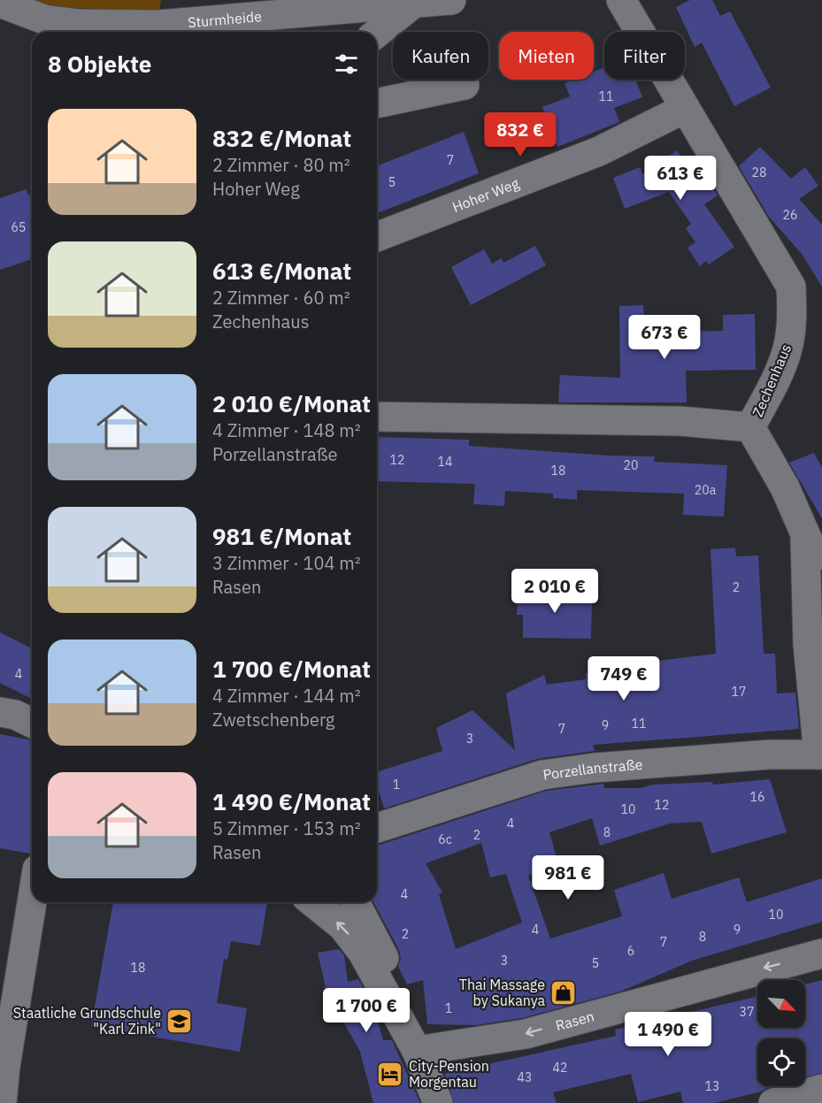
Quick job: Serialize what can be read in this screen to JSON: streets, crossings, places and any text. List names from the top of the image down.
{
  "streets": {
    "street": [
      "Sturmheide",
      "Hoher Weg",
      "Zechenhaus",
      "Porzellanstraße",
      "Rasen"
    ]
  },
  "crossings": [
    ["Hoher Weg", "Zechenhaus"]
  ],
  "one_way": ["Rasen"],
  "places": {
    "shop": ["Thai Massage by Sukanya"],
    "school or university": ["Staatliche Grundschule \"Karl Zink\""],
    "hotel": ["City-Pension Morgentau"]
  },
  "house_numbers": [
    "11",
    "7",
    "28",
    "5",
    "26",
    "65",
    "12",
    "14",
    "20",
    "18",
    "20a",
    "2",
    "4",
    "17",
    "11",
    "9",
    "7",
    "3",
    "1",
    "16",
    "12",
    "10",
    "4",
    "8",
    "2",
    "6c",
    "4",
    "10",
    "4",
    "9",
    "2",
    "8",
    "7",
    "6",
    "3",
    "5",
    "18",
    "1",
    "37",
    "42",
    "43",
    "13"
  ],
  "north": "bottom right",
  "page": {
    "chip": ["Kaufen", "Mieten", "Filter"],
    "heading": "8 Objekte",
    "list": [
      {
        "name": "832 €/Monat",
        "note": "2 Zimmer · 80 m² · Hoher Weg"
      },
      {
        "name": "613 €/Monat",
        "note": "2 Zimmer · 60 m² · Zechenhaus"
      },
      {
        "name": "2 010 €/Monat",
        "note": "4 Zimmer · 148 m² · Porzellanstraße"
      },
      {
        "name": "981 €/Monat",
        "note": "3 Zimmer · 104 m² · Rasen"
      },
      {
        "name": "1 700 €/Monat",
        "note": "4 Zimmer · 144 m² · Zwetschenberg"
      },
      {
        "name": "1 490 €/Monat",
        "note": "5 Zimmer · 153 m² · Rasen"
      }
    ],
    "price": [
      "832 €",
      "613 €",
      "673 €",
      "2 010 €",
      "749 €",
      "981 €",
      "1 700 €",
      "1 490 €"
    ]
  }
}
